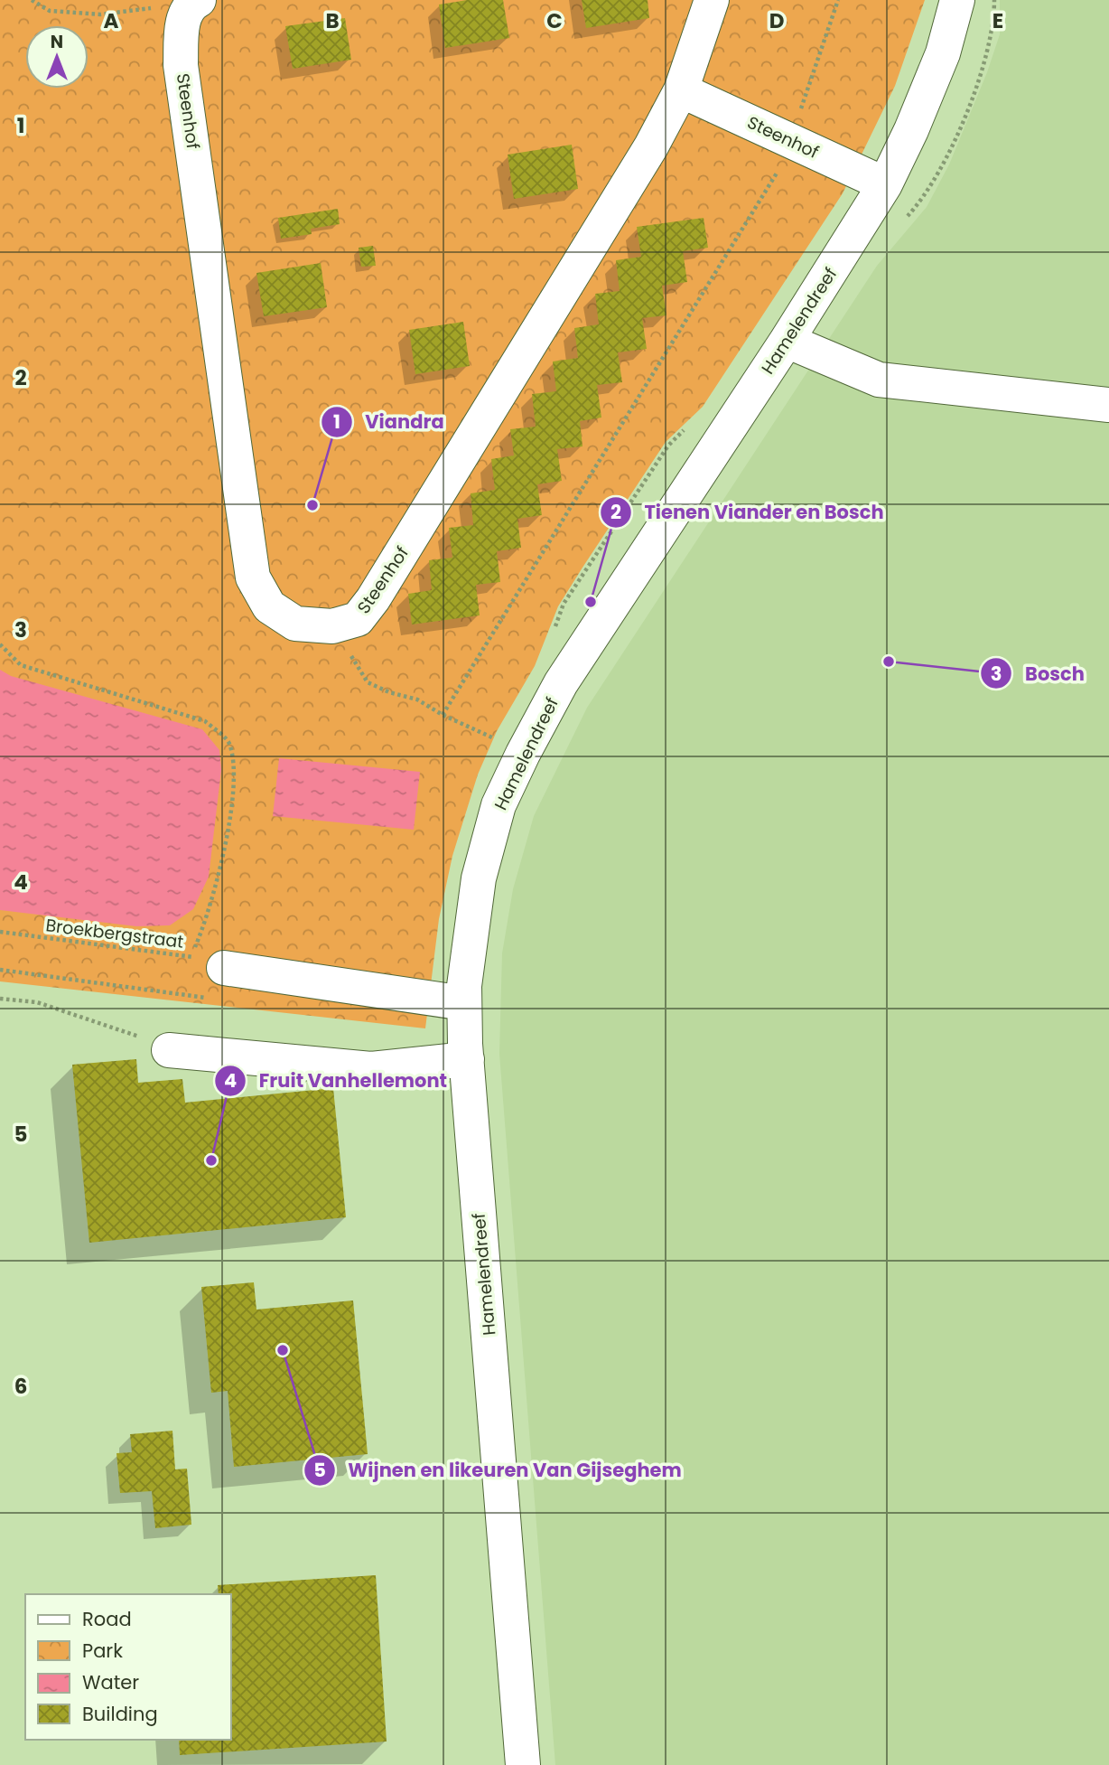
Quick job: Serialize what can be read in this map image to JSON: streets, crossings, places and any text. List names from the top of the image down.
{
  "streets": {
    "street": ["Steenhof", "Hamelendreef"],
    "path": ["Broekbergstraat"]
  },
  "crossings": [
    ["Steenhof", "Hamelendreef"]
  ],
  "places": [
    "Viandra",
    "Tienen Viander en Bosch",
    "Bosch",
    "Fruit Vanhellemont",
    "Wijnen en likeuren Van Gijseghem"
  ],
  "legend": [
    "Road",
    "Park",
    "Water",
    "Building"
  ],
  "north": "top",
  "grid": {
    "columns": [
      "A",
      "B",
      "C",
      "D",
      "E"
    ],
    "rows": [
      "1",
      "2",
      "3",
      "4",
      "5",
      "6"
    ]
  }
}
